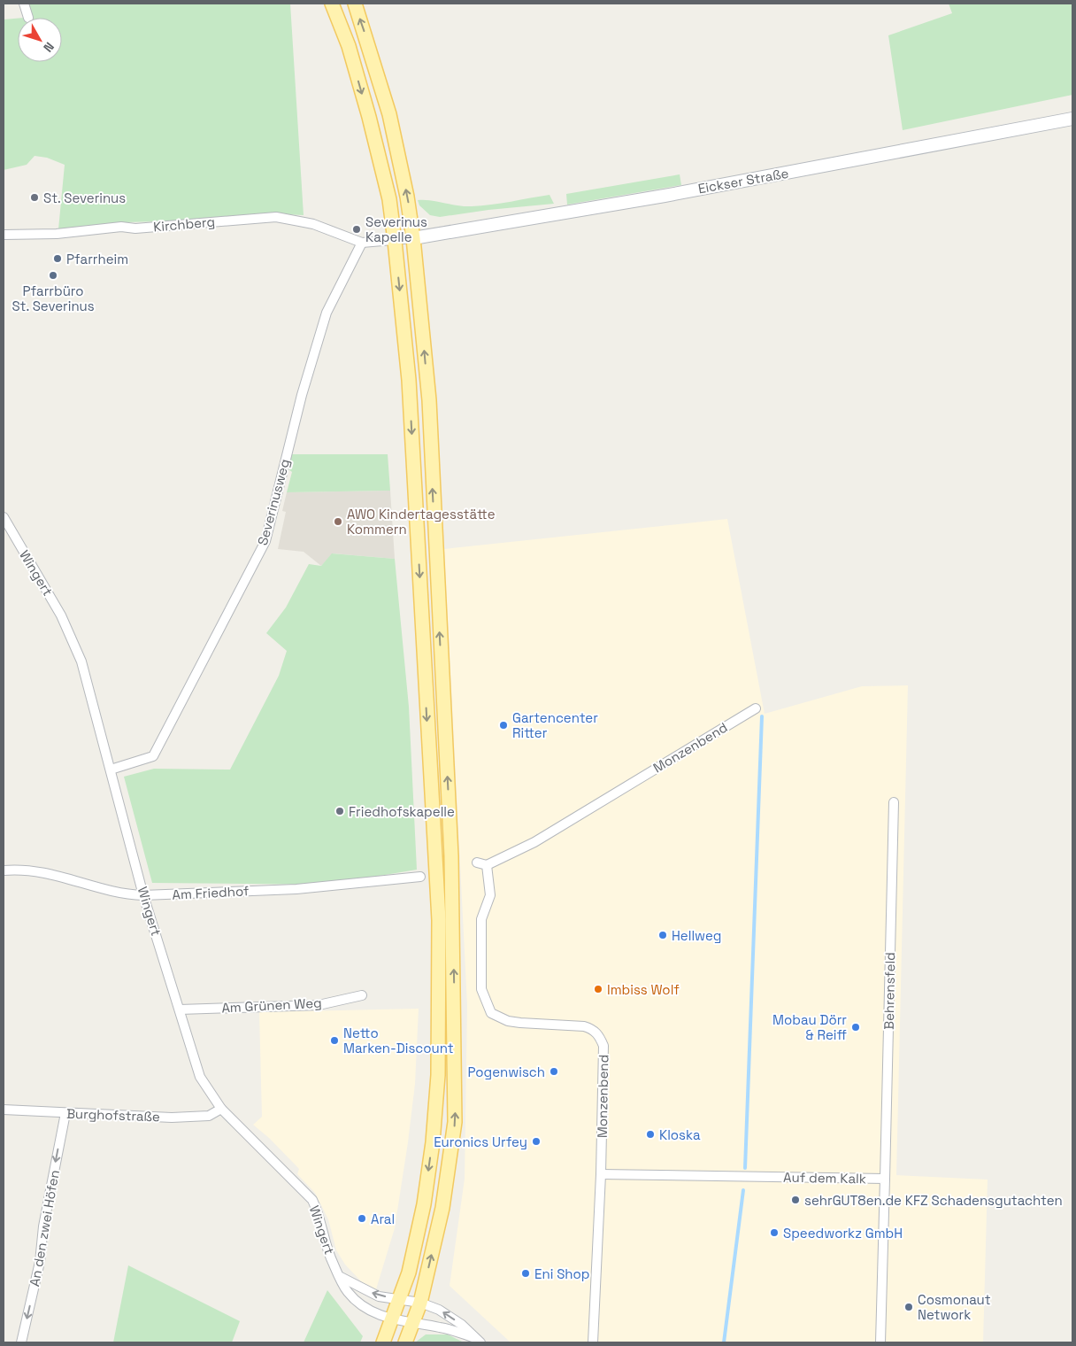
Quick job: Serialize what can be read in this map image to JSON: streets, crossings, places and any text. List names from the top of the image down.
{
  "streets": {
    "street": [
      "Eickser Straße",
      "Kirchberg",
      "Severinusweg",
      "Wingert",
      "Monzenbend",
      "Am Friedhof",
      "Behrensfeld",
      "Am Grünen Weg",
      "Burghofstraße",
      "Auf dem Kalk",
      "An den zwei Höfen"
    ]
  },
  "crossings": [
    ["Kirchberg", "Severinusweg"],
    ["Severinusweg", "Wingert"],
    ["Wingert", "Am Friedhof"],
    ["Wingert", "Am Grünen Weg"],
    ["Wingert", "Burghofstraße"],
    ["Monzenbend", "Auf dem Kalk"],
    ["Behrensfeld", "Auf dem Kalk"],
    ["Burghofstraße", "An den zwei Höfen"]
  ],
  "one_way": ["An den zwei Höfen"],
  "places": [
    "St. Severinus",
    "Severinus Kapelle",
    "Pfarrheim",
    "Pfarrbüro St. Severinus",
    "AWO Kindertagesstätte Kommern",
    "Gartencenter Ritter",
    "Friedhofskapelle",
    "Hellweg",
    "Imbiss Wolf",
    "Mobau Dörr & Reiff",
    "Netto Marken-Discount",
    "Pogenwisch",
    "Kloska",
    "Euronics Urfey",
    "sehrGUT8en.de KFZ Schadensgutachten",
    "Aral",
    "Speedworkz GmbH",
    "Eni Shop",
    "Cosmonaut Network"
  ],
  "north": "bottom right"
}
